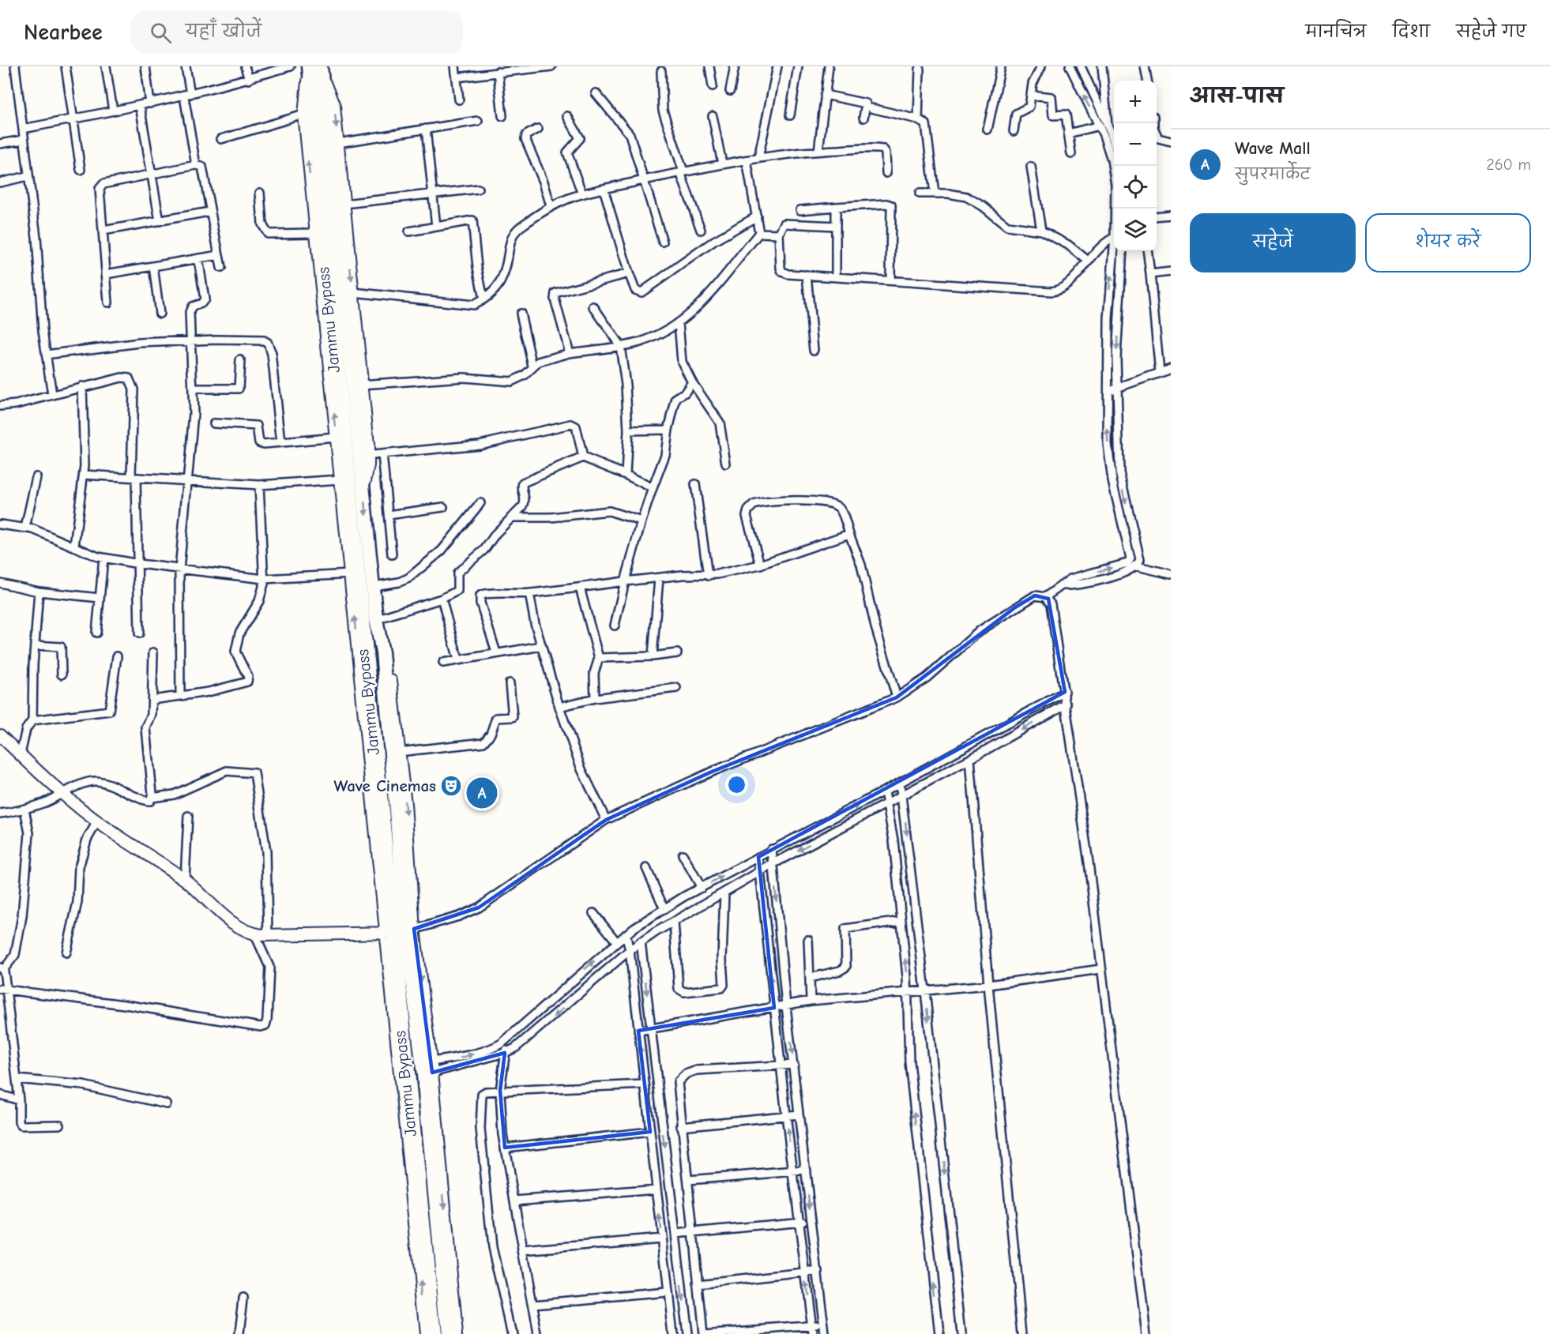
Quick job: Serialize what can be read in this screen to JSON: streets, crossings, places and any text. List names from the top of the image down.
{
  "streets": {
    "highway": ["Jammu Bypass"]
  },
  "places": {
    "theatre": ["Wave Cinemas"]
  },
  "page": {
    "header": "Nearbee",
    "search": "यहाँ खोजें",
    "nav": ["मानचित्र", "दिशा", "सहेजे गए"],
    "heading": "आस-पास",
    "map_buttons": ["+", "−"],
    "list": [
      {
        "mark": "A",
        "name": "Wave Mall",
        "note": "सुपरमार्केट",
        "value": "260 m"
      }
    ],
    "buttons": ["सहेजें", "शेयर करें"],
    "pins": "A"
  }
}
